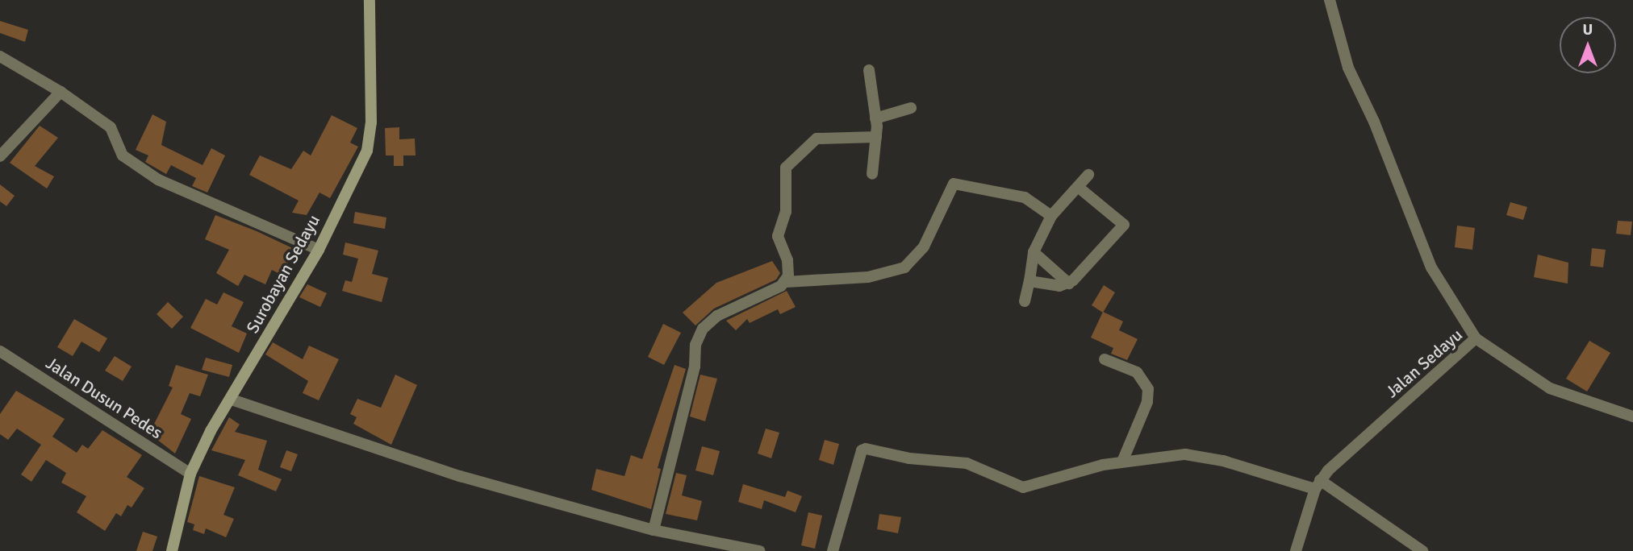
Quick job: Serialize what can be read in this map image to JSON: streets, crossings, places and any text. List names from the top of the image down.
{
  "streets": {
    "main road": ["Surobayan Sedayu"],
    "street": ["Jalan Sedayu", "Jalan Dusun Pedes"]
  },
  "crossings": [
    ["Surobayan Sedayu", "Jalan Dusun Pedes"]
  ],
  "north": "top"
}
